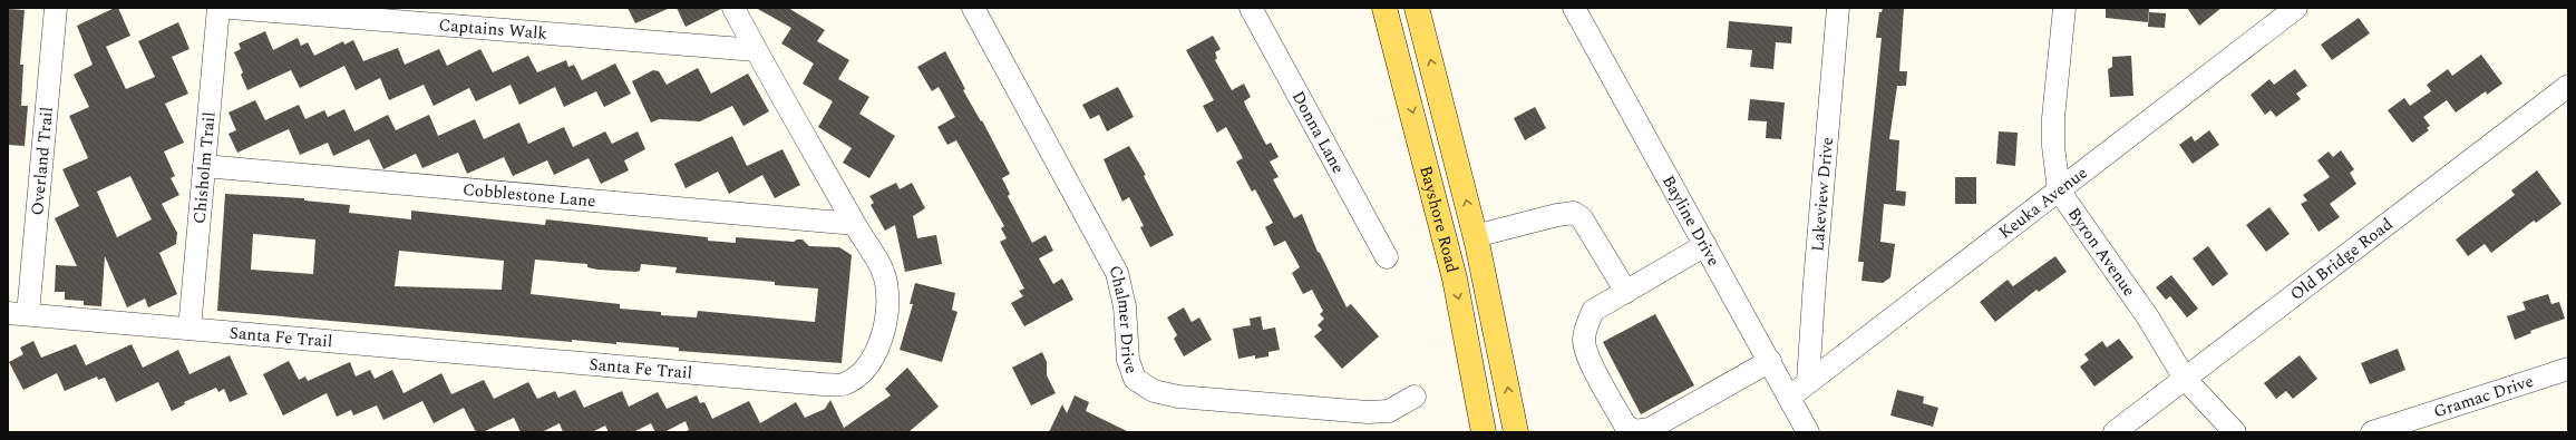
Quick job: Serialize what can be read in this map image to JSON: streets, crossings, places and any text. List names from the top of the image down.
{
  "streets": {
    "main road": ["Bayshore Road"],
    "street": [
      "Captains Walk",
      "Donna Lane",
      "Overland Trail",
      "Chisholm Trail",
      "Lakeview Drive",
      "Cobblestone Lane",
      "Keuka Avenue",
      "Bayline Drive",
      "Byron Avenue",
      "Old Bridge Road",
      "Chalmer Drive",
      "Santa Fe Trail",
      "Gramac Drive"
    ]
  },
  "crossings": [
    ["Captains Walk", "Santa Fe Trail"],
    ["Overland Trail", "Santa Fe Trail"],
    ["Chisholm Trail", "Cobblestone Lane"],
    ["Chisholm Trail", "Santa Fe Trail"],
    ["Lakeview Drive", "Keuka Avenue"],
    ["Cobblestone Lane", "Santa Fe Trail"],
    ["Keuka Avenue", "Bayline Drive"],
    ["Keuka Avenue", "Byron Avenue"],
    ["Byron Avenue", "Old Bridge Road"]
  ]
}
